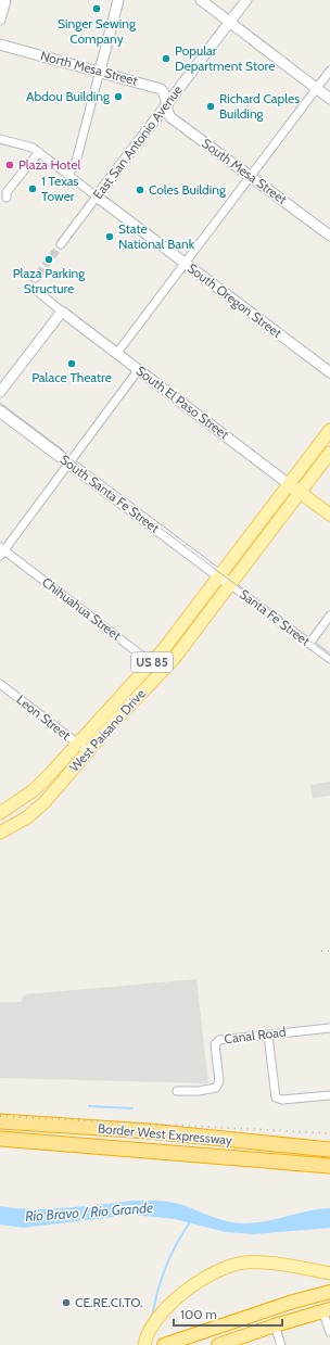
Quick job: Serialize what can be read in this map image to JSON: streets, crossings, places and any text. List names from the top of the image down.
{
  "streets": {
    "highway": ["Border West Expressway"],
    "main road": [
      "South El Paso Street",
      "South Santa Fe Street",
      "Santa Fe Street",
      "US 85",
      "West Paisano Drive"
    ],
    "street": [
      "North Mesa Street",
      "East San Antonio Avenue",
      "South Mesa Street",
      "South Oregon Street",
      "Chihuahua Street",
      "Leon Street",
      "Canal Road"
    ]
  },
  "crossings": [
    ["North Mesa Street", "East San Antonio Avenue"],
    ["North Mesa Street", "South Mesa Street"],
    ["East San Antonio Avenue", "South Mesa Street"],
    ["East San Antonio Avenue", "South Oregon Street"],
    ["South El Paso Street", "West Paisano Drive"],
    ["South Santa Fe Street", "Santa Fe Street"],
    ["South Santa Fe Street", "West Paisano Drive"],
    ["Chihuahua Street", "West Paisano Drive"],
    ["Santa Fe Street", "West Paisano Drive"],
    ["Leon Street", "West Paisano Drive"]
  ],
  "water": ["Río Bravo / Rio Grande"],
  "places": [
    "Singer Sewing Company",
    "Popular Department Store",
    "Abdou Building",
    "Richard Caples Building",
    "Plaza Hotel",
    "1 Texas Tower",
    "Coles Building",
    "State National Bank",
    "Plaza Parking Structure",
    "Palace Theatre",
    "CE.RE.CI.TO."
  ],
  "scale_bar": "100 m"
}
